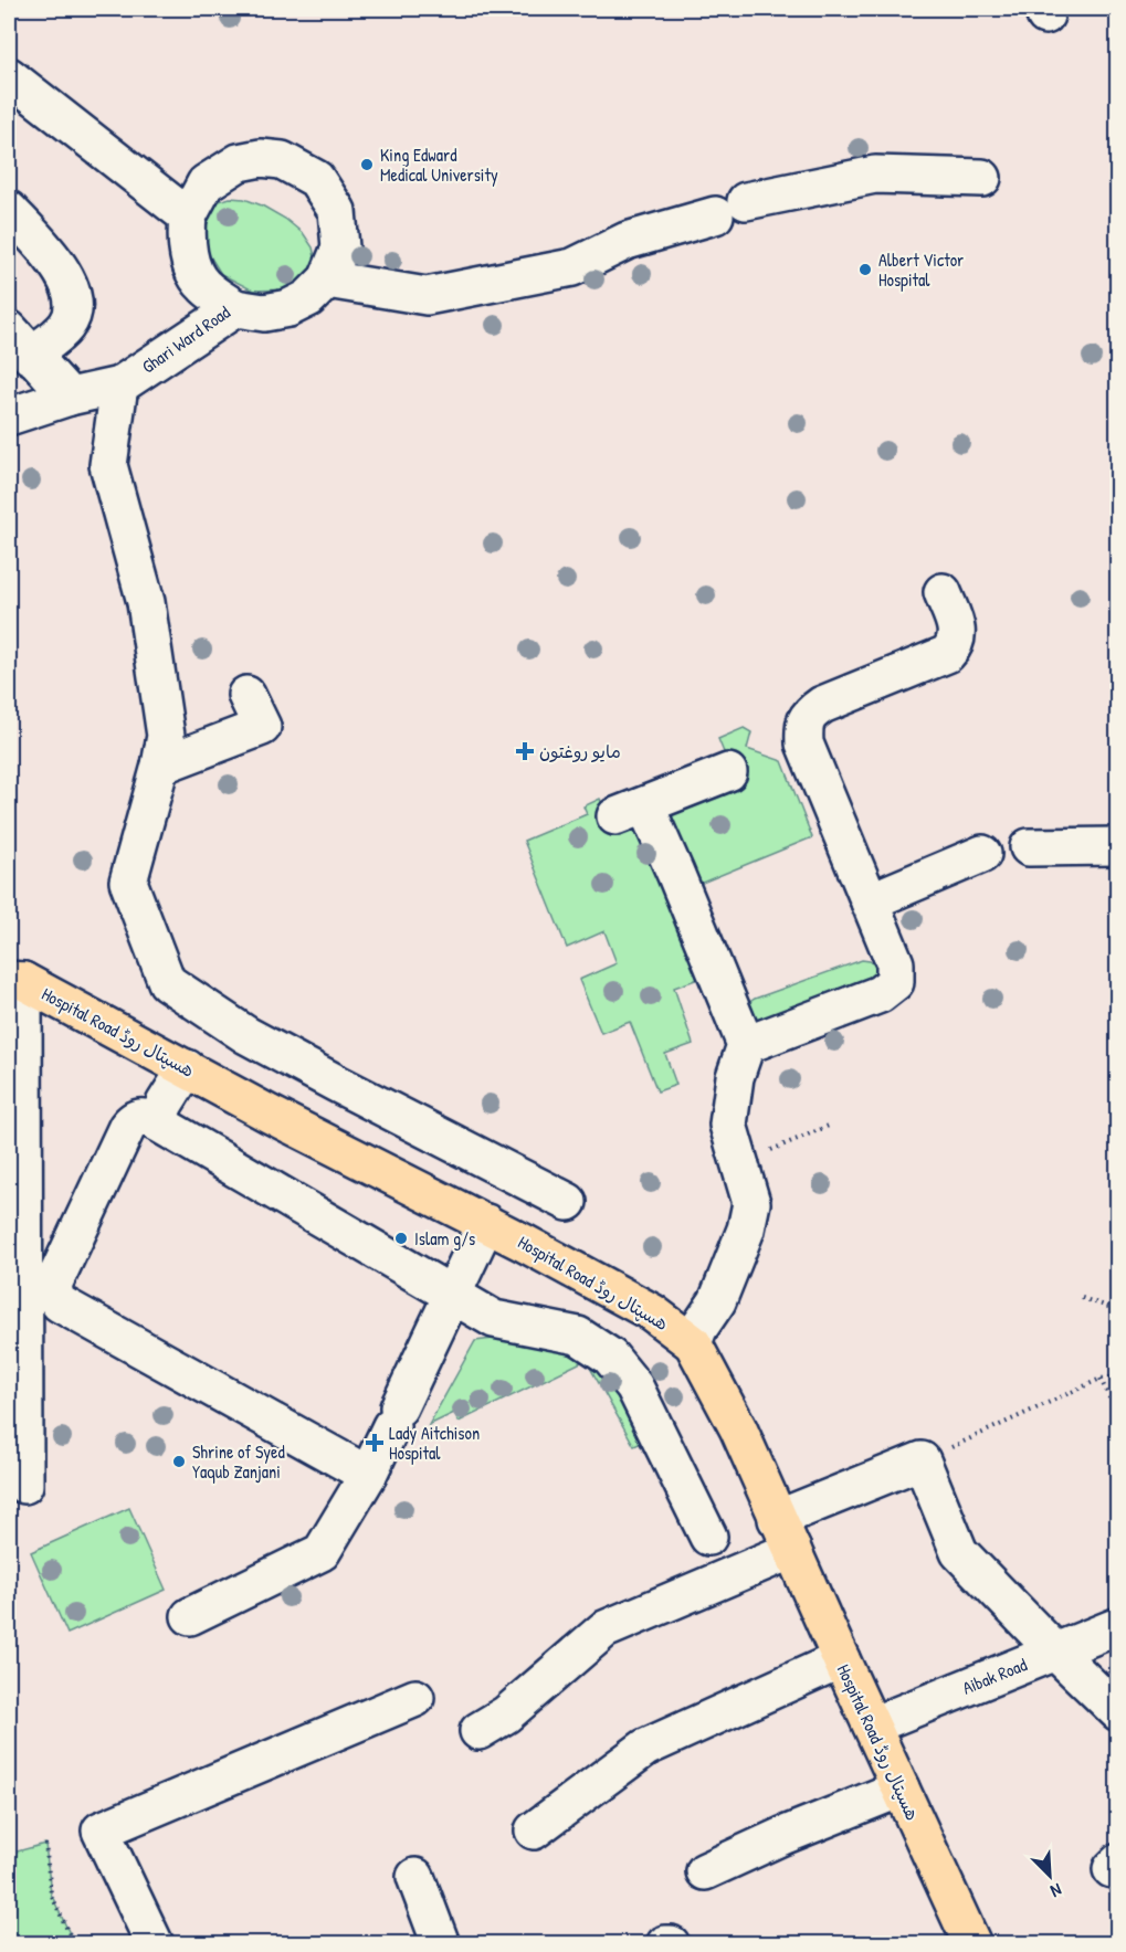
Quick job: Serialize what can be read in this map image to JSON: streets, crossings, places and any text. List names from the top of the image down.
{
  "streets": {
    "main road": ["Hospital Road ھسپتال روڈ"],
    "street": ["Ghari Ward Road", "Aibak Road"]
  },
  "crossings": [
    ["Hospital Road ھسپتال روڈ", "Aibak Road"]
  ],
  "places": {
    "other": [
      "King Edward Medical University",
      "Albert Victor Hospital",
      "Islam g/s",
      "Shrine of Syed Yaqub Zanjani"
    ],
    "health": ["مایو روغتون", "Lady Aitchison Hospital"]
  },
  "north": "bottom right"
}
